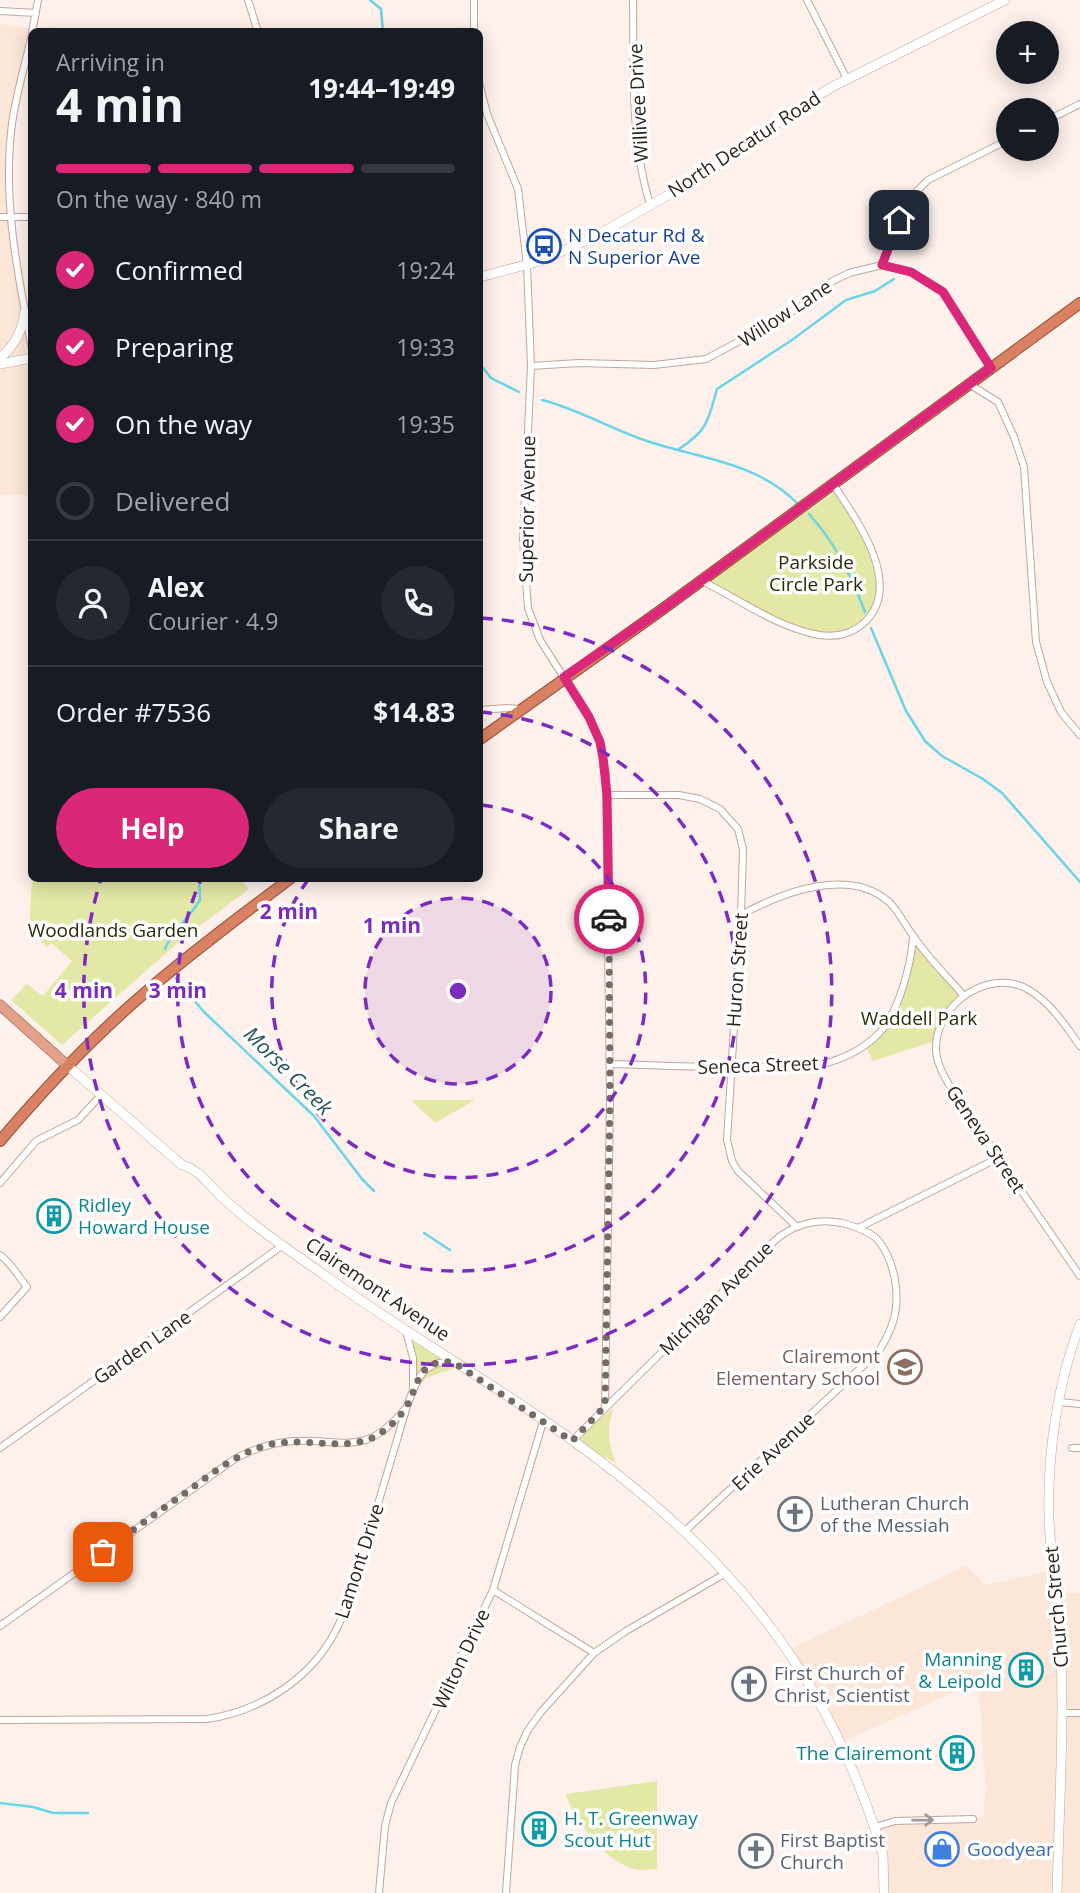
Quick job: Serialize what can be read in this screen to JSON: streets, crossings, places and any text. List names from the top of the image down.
{
  "streets": {
    "main road": ["North Decatur Road", "Clairemont Avenue", "Church Street"],
    "street": [
      "Willivee Drive",
      "Willow Lane",
      "Superior Avenue",
      "Huron Street",
      "Seneca Street",
      "Geneva Street",
      "Michigan Avenue",
      "Garden Lane",
      "Erie Avenue",
      "Lamont Drive",
      "Wilton Drive"
    ]
  },
  "crossings": [
    ["Willivee Drive", "North Decatur Road"],
    ["North Decatur Road", "Superior Avenue"],
    ["Willow Lane", "Superior Avenue"],
    ["Superior Avenue", "Huron Street"],
    ["Superior Avenue", "Seneca Street"],
    ["Superior Avenue", "Michigan Avenue"],
    ["Huron Street", "Seneca Street"],
    ["Huron Street", "Michigan Avenue"],
    ["Clairemont Avenue", "Michigan Avenue"],
    ["Clairemont Avenue", "Garden Lane"],
    ["Clairemont Avenue", "Erie Avenue"],
    ["Clairemont Avenue", "Lamont Drive"],
    ["Clairemont Avenue", "Wilton Drive"],
    ["Michigan Avenue", "Erie Avenue"]
  ],
  "water": ["Morse Creek"],
  "parks": ["Parkside Circle Park", "Woodlands Garden", "Waddell Park"],
  "places": {
    "bus stop": ["N Decatur Rd & N Superior Ave"],
    "building": [
      "Ridley Howard House",
      "Manning & Leipold",
      "The Clairemont",
      "H. T. Greenway Scout Hut"
    ],
    "school or university": ["Clairemont Elementary School"],
    "church": ["Lutheran Church of the Messiah", "First Church of Christ, Scientist", "First Baptist Church"],
    "shop": ["Goodyear"]
  },
  "page": {
    "map_buttons": ["+", "−"],
    "heading": ["4 min", "Arriving in", "19:44–19:49"],
    "panel": [
      "Alex",
      "Courier · 4.9",
      "Order #7536",
      "$14.83"
    ],
    "bar": "On the way · 840 m",
    "list": [
      ["Confirmed", "19:24"],
      ["Preparing", "19:33"],
      ["On the way", "19:35"],
      "Delivered"
    ],
    "buttons": ["Help", "Share"]
  },
  "rings": [
    "2 min",
    "1 min",
    "4 min",
    "3 min"
  ]
}
